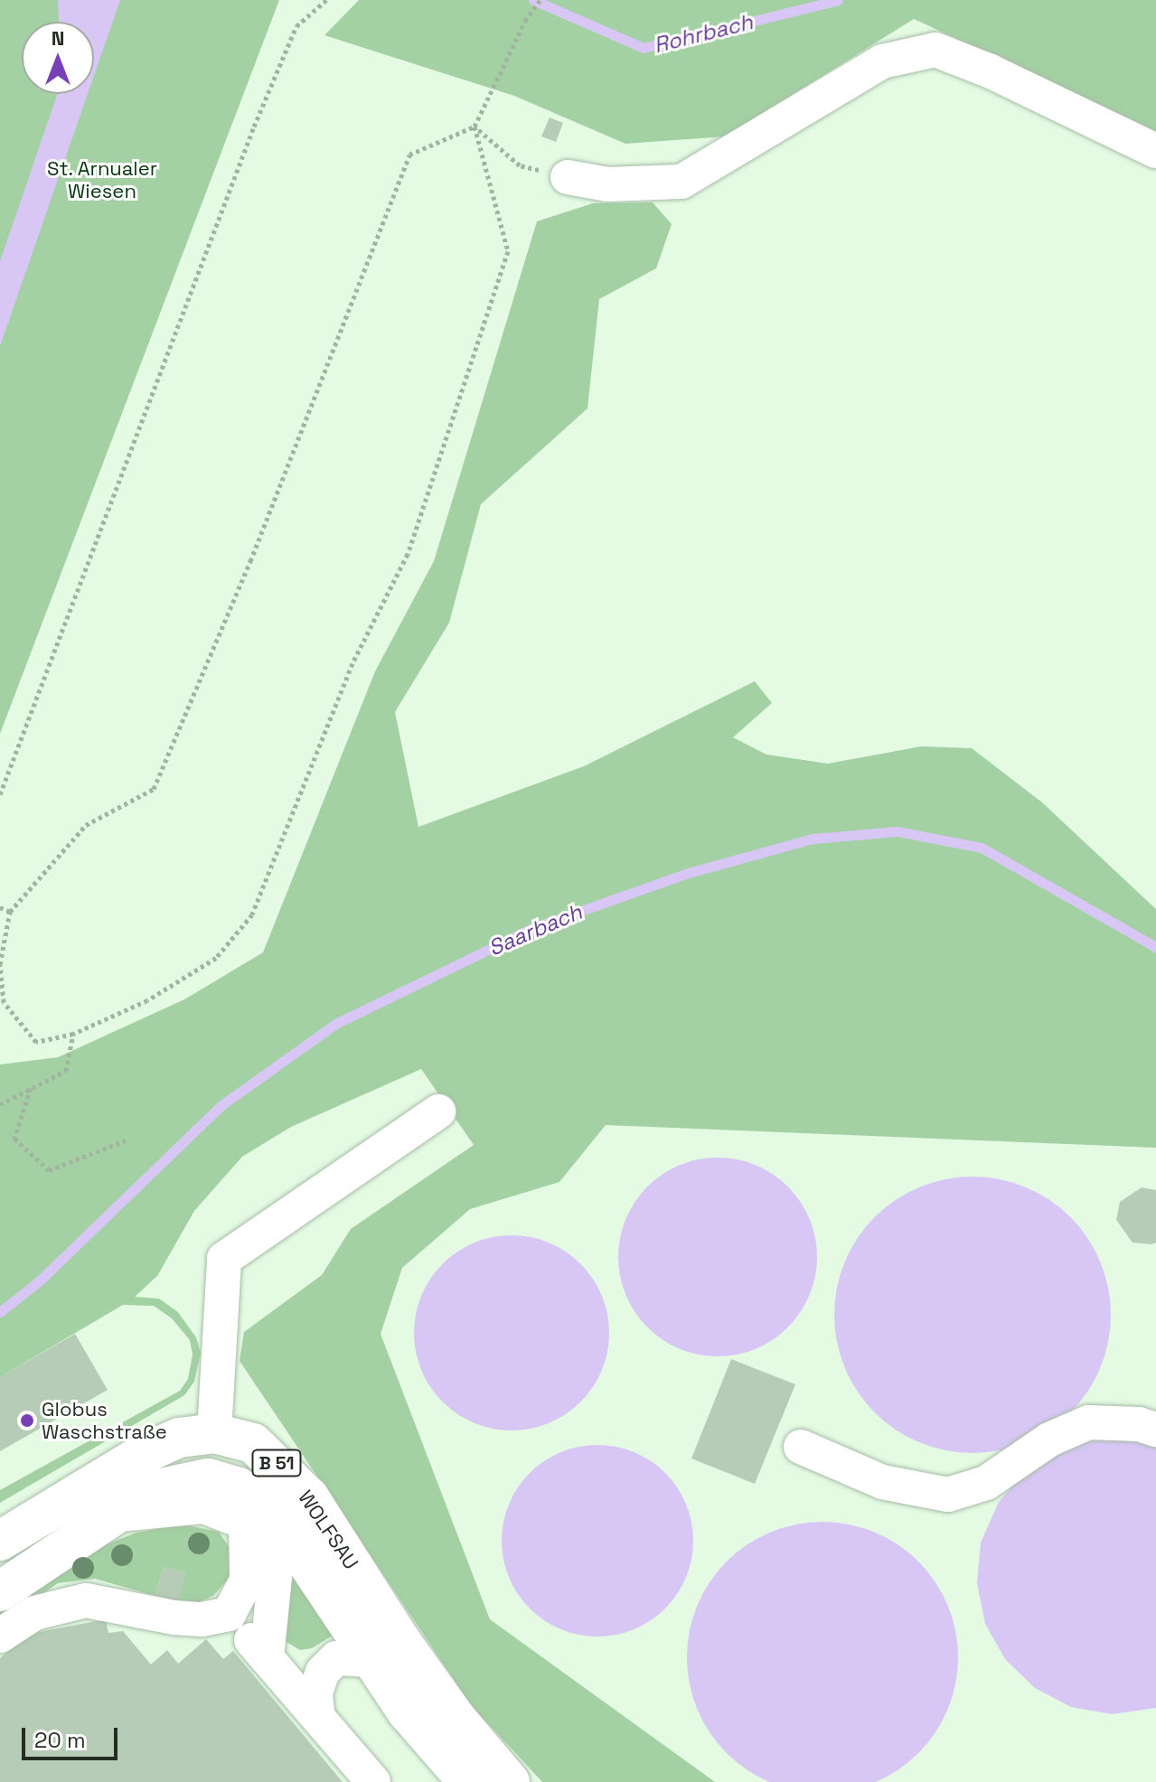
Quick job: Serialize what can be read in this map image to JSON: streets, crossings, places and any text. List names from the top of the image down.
{
  "streets": {
    "main road": ["B 51", "WOLFSAU"]
  },
  "water": ["Rohrbach", "Saarbach"],
  "parks": ["St. Arnualer Wiesen"],
  "places": ["Globus Waschstraße"],
  "scale_bar": "20 m",
  "north": "top"
}
